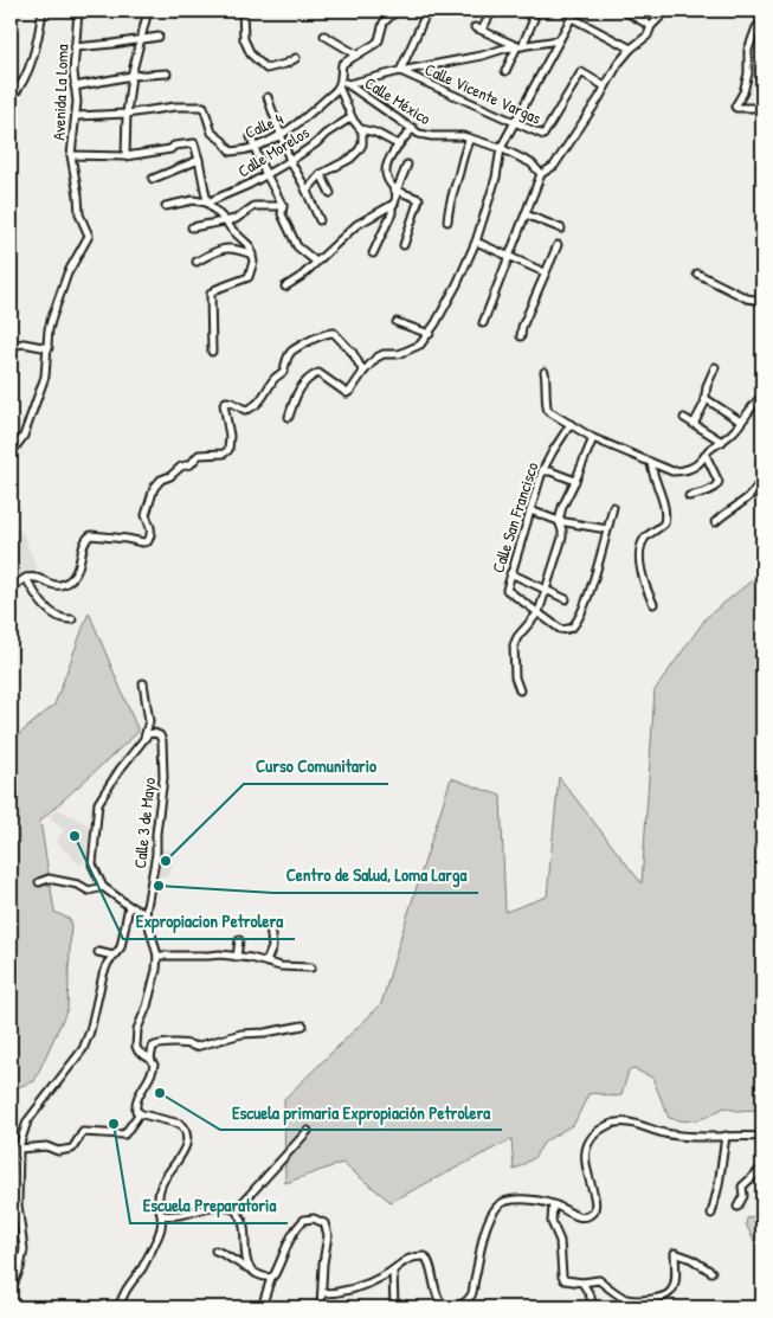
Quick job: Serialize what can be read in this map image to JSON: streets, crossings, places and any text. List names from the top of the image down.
{
  "streets": {
    "street": [
      "Avenida La Loma",
      "Calle Vicente Vargas",
      "Calle México",
      "Calle 4",
      "Calle Morelos",
      "Calle San Francisco",
      "Calle 3 de Mayo"
    ]
  },
  "crossings": [
    ["Avenida La Loma", "Calle 4"],
    ["Calle Vicente Vargas", "Calle México"],
    ["Calle México", "Calle 4"]
  ],
  "places": [
    "Expropiacion Petrolera",
    "Curso Comunitario",
    "Centro de Salud, Loma Larga",
    "Escuela primaria Expropiación Petrolera",
    "Escuela Preparatoria"
  ]
}
